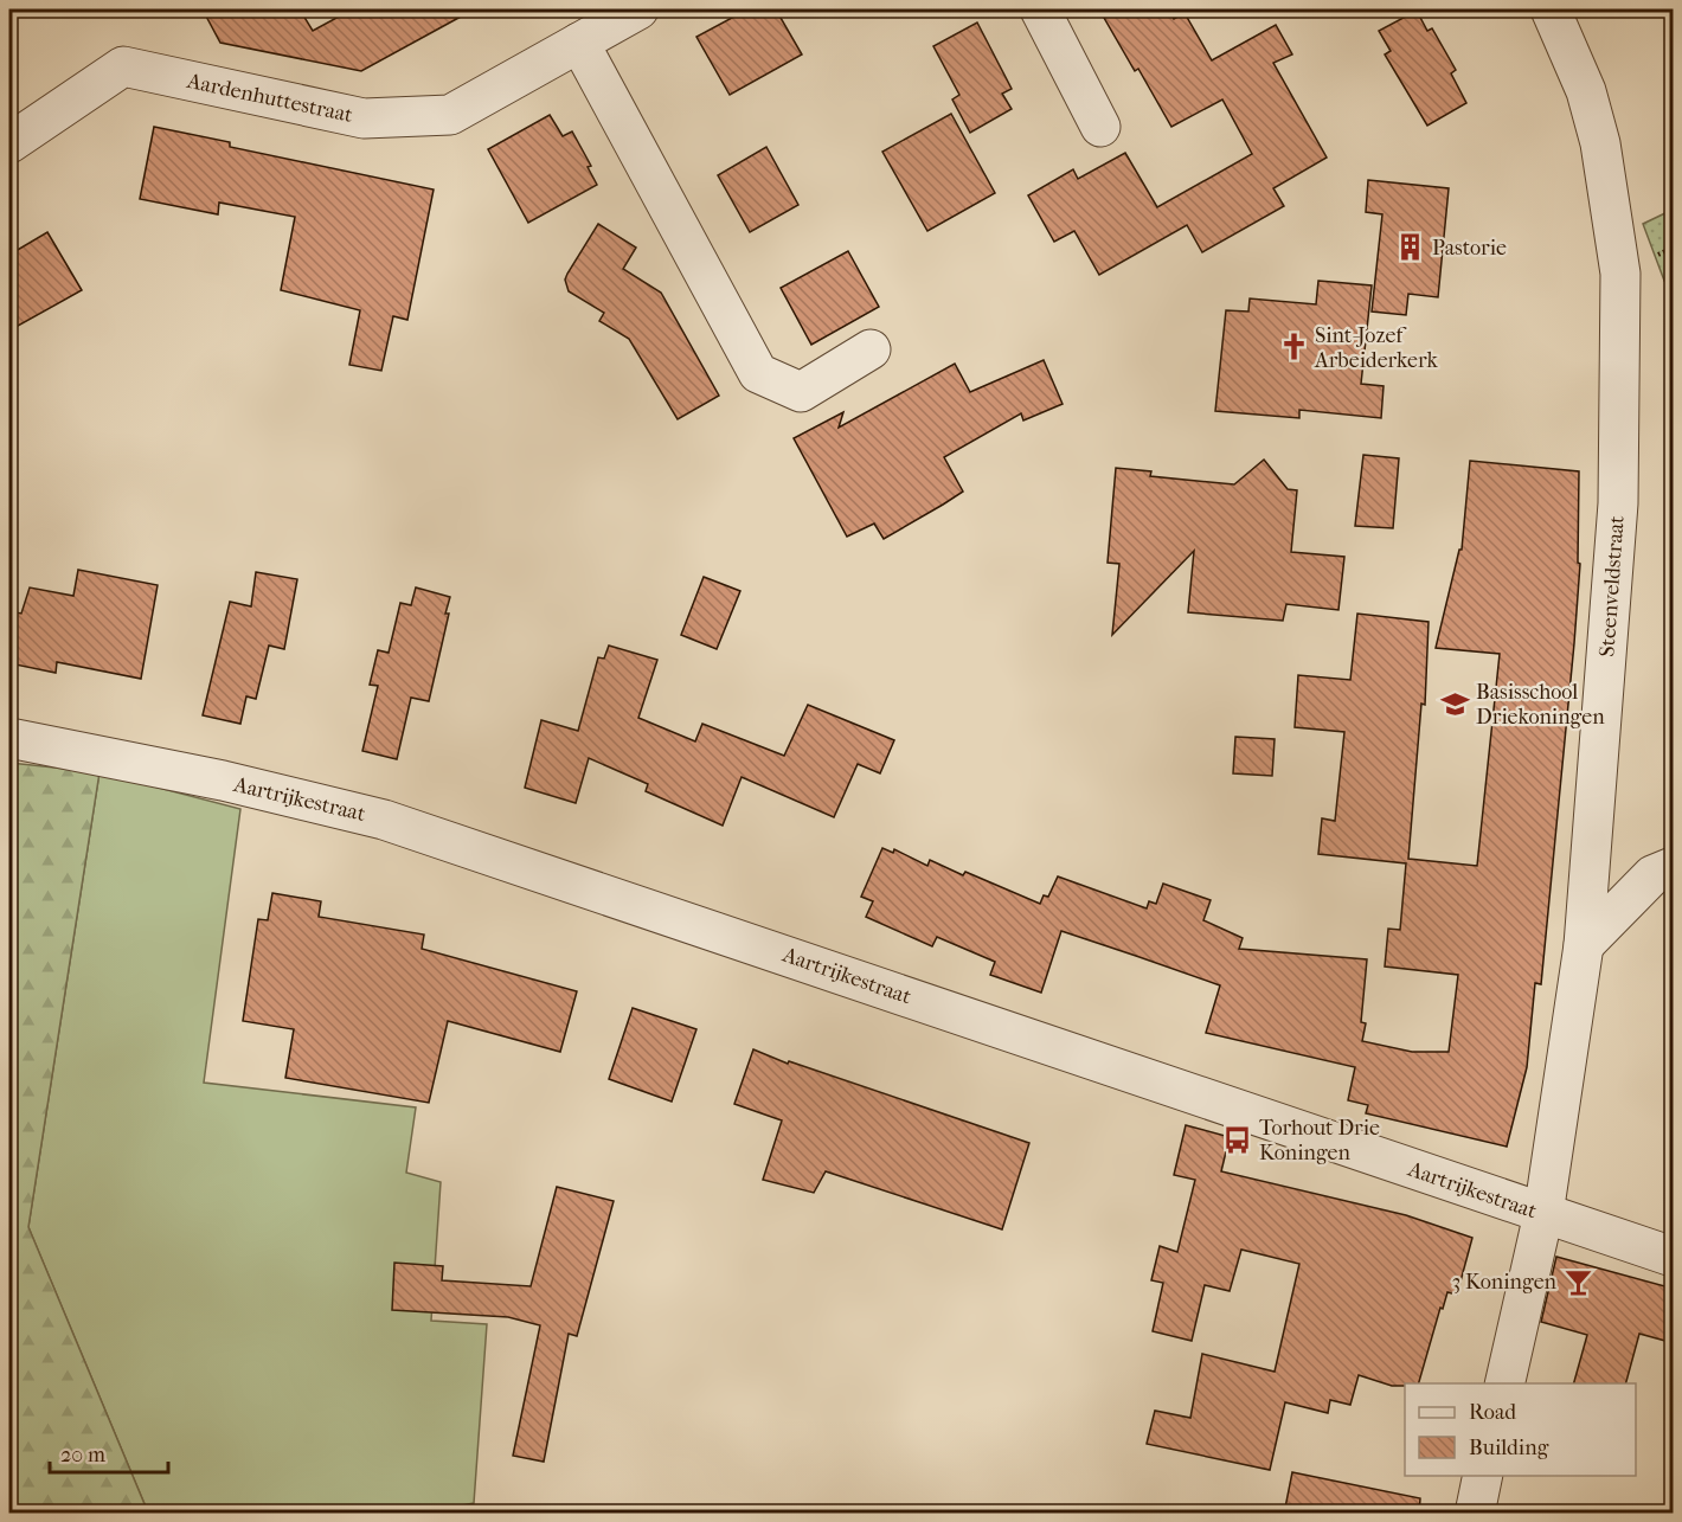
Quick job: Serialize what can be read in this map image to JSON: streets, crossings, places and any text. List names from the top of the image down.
{
  "streets": {
    "street": ["Aardenhuttestraat", "Steenveldstraat", "Aartrijkestraat"]
  },
  "crossings": [
    ["Steenveldstraat", "Aartrijkestraat"]
  ],
  "places": {
    "building": ["Pastorie"],
    "church": ["Sint-Jozef Arbeiderkerk"],
    "school or university": ["Basisschool Driekoningen"],
    "bus stop": ["Torhout Drie Koningen"],
    "bar": ["3 Koningen"]
  },
  "legend": ["Road", "Building"],
  "scale_bar": "20 m"
}
